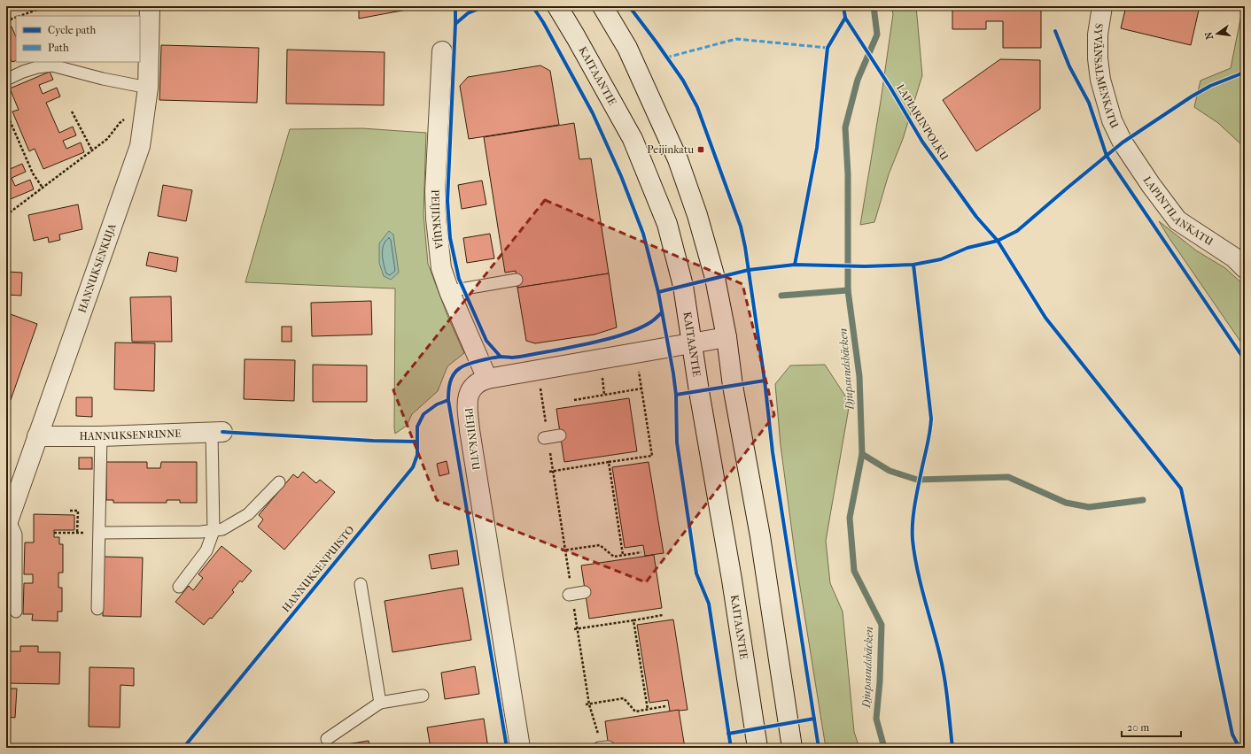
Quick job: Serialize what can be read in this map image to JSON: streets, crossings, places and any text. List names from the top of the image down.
{
  "streets": {
    "street": [
      "KAITAANTIE",
      "SYVÄNSALMENKATU",
      "LAPINTILANKATU",
      "PEIJINKUJA",
      "HANNUKSENKUJA",
      "HANNUKSENRINNE",
      "PEIJINKATU"
    ],
    "cycle path": ["LAPIARINPOLKU", "HANNUKSENPUISTO"]
  },
  "crossings": [
    ["KAITAANTIE", "PEIJINKATU"],
    ["SYVÄNSALMENKATU", "LAPINTILANKATU"],
    ["PEIJINKUJA", "PEIJINKATU"],
    ["HANNUKSENKUJA", "HANNUKSENRINNE"]
  ],
  "water": ["Djupsundsbäcken"],
  "places": {
    "transit": ["Peijinkatu"]
  },
  "legend": ["Cycle path", "Path"],
  "scale_bar": "20 m",
  "north": "left"
}
